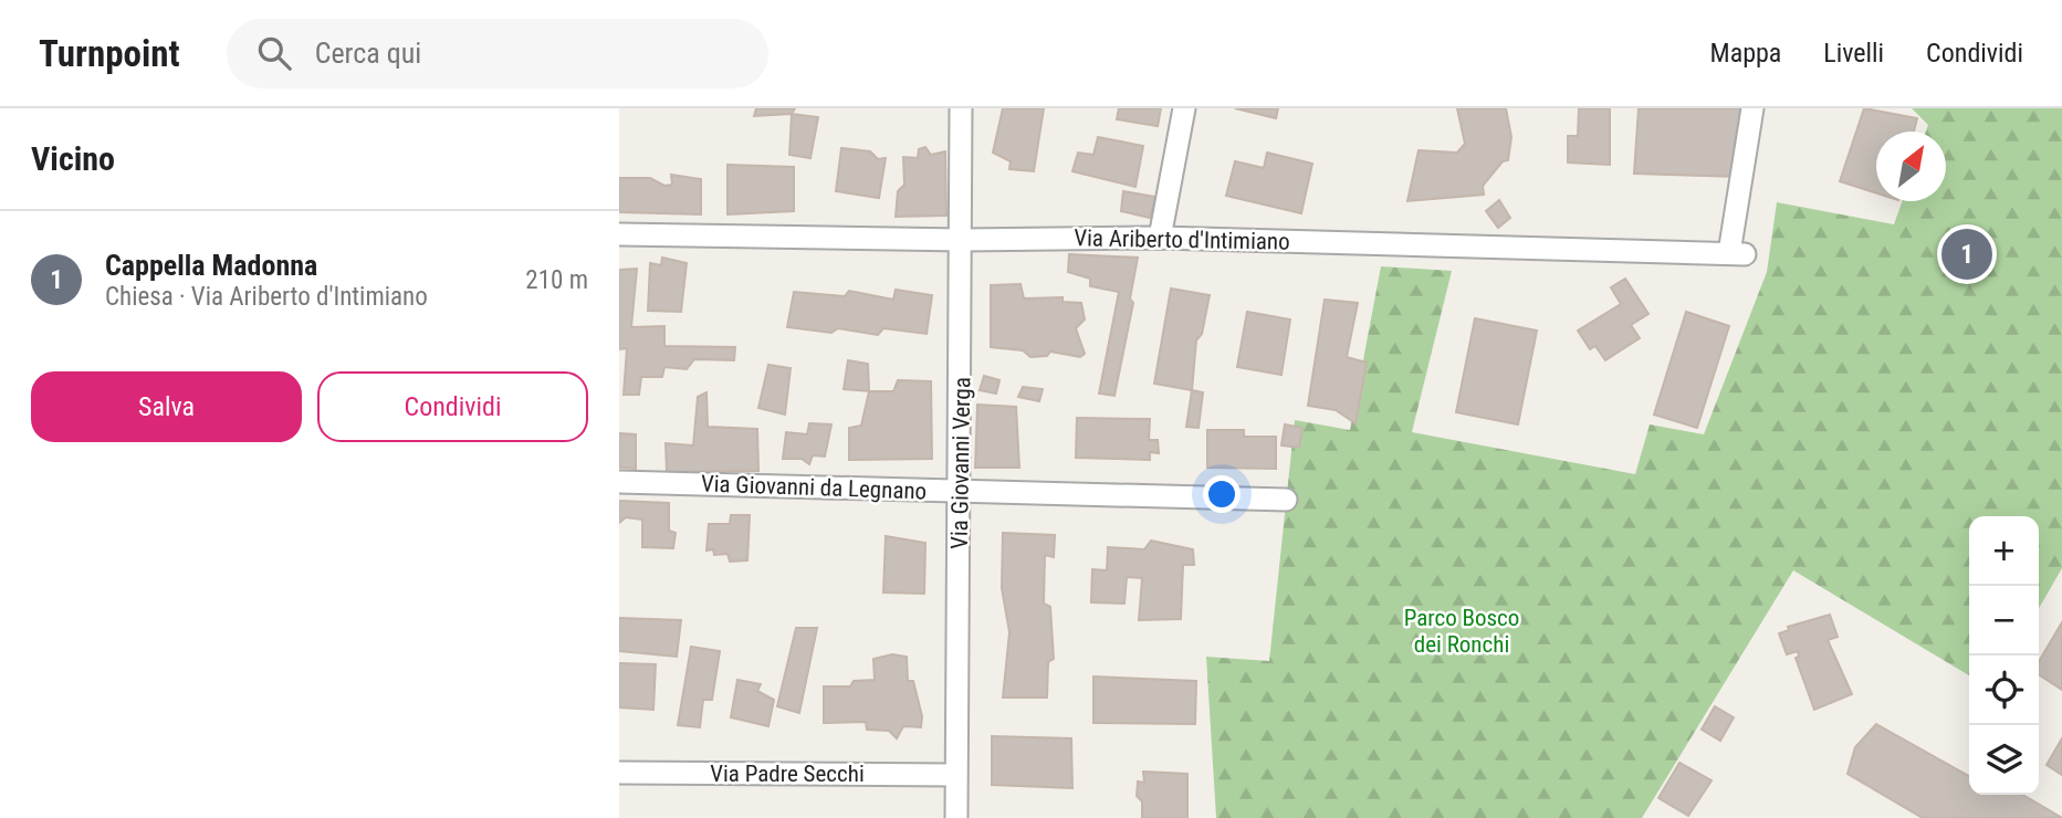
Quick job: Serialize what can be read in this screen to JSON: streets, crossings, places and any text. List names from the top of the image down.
{
  "streets": {
    "street": [
      "Via Ariberto d'Intimiano",
      "Via Giovanni Verga",
      "Via Giovanni da Legnano",
      "Via Padre Secchi"
    ]
  },
  "crossings": [
    ["Via Ariberto d'Intimiano", "Via Giovanni Verga"],
    ["Via Giovanni Verga", "Via Giovanni da Legnano"],
    ["Via Giovanni Verga", "Via Padre Secchi"]
  ],
  "parks": ["Parco Bosco dei Ronchi"],
  "north": "top right",
  "page": {
    "header": "Turnpoint",
    "search": "Cerca qui",
    "nav": ["Mappa", "Livelli", "Condividi"],
    "heading": "Vicino",
    "list": [
      {
        "mark": "1",
        "name": "Cappella Madonna",
        "note": "Chiesa · Via Ariberto d'Intimiano",
        "value": "210 m"
      }
    ],
    "pins": "1",
    "buttons": ["Salva", "Condividi"],
    "map_buttons": ["+", "−"]
  }
}
